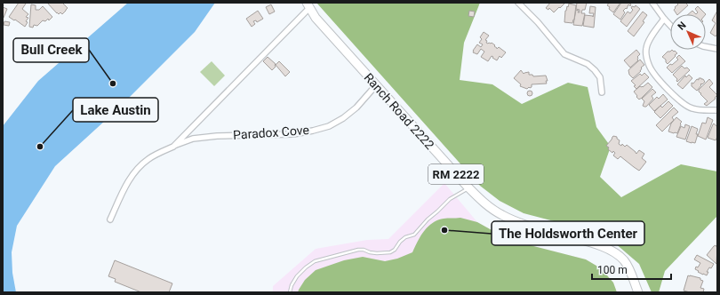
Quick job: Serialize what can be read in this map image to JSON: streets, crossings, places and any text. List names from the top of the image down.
{
  "streets": {
    "main road": ["Ranch Road 2222", "RM 2222"],
    "street": ["Paradox Cove"]
  },
  "crossings": [
    ["Ranch Road 2222", "Paradox Cove"]
  ],
  "places": ["Bull Creek", "Lake Austin", "The Holdsworth Center"],
  "scale_bar": "100 m",
  "north": "top left"
}
